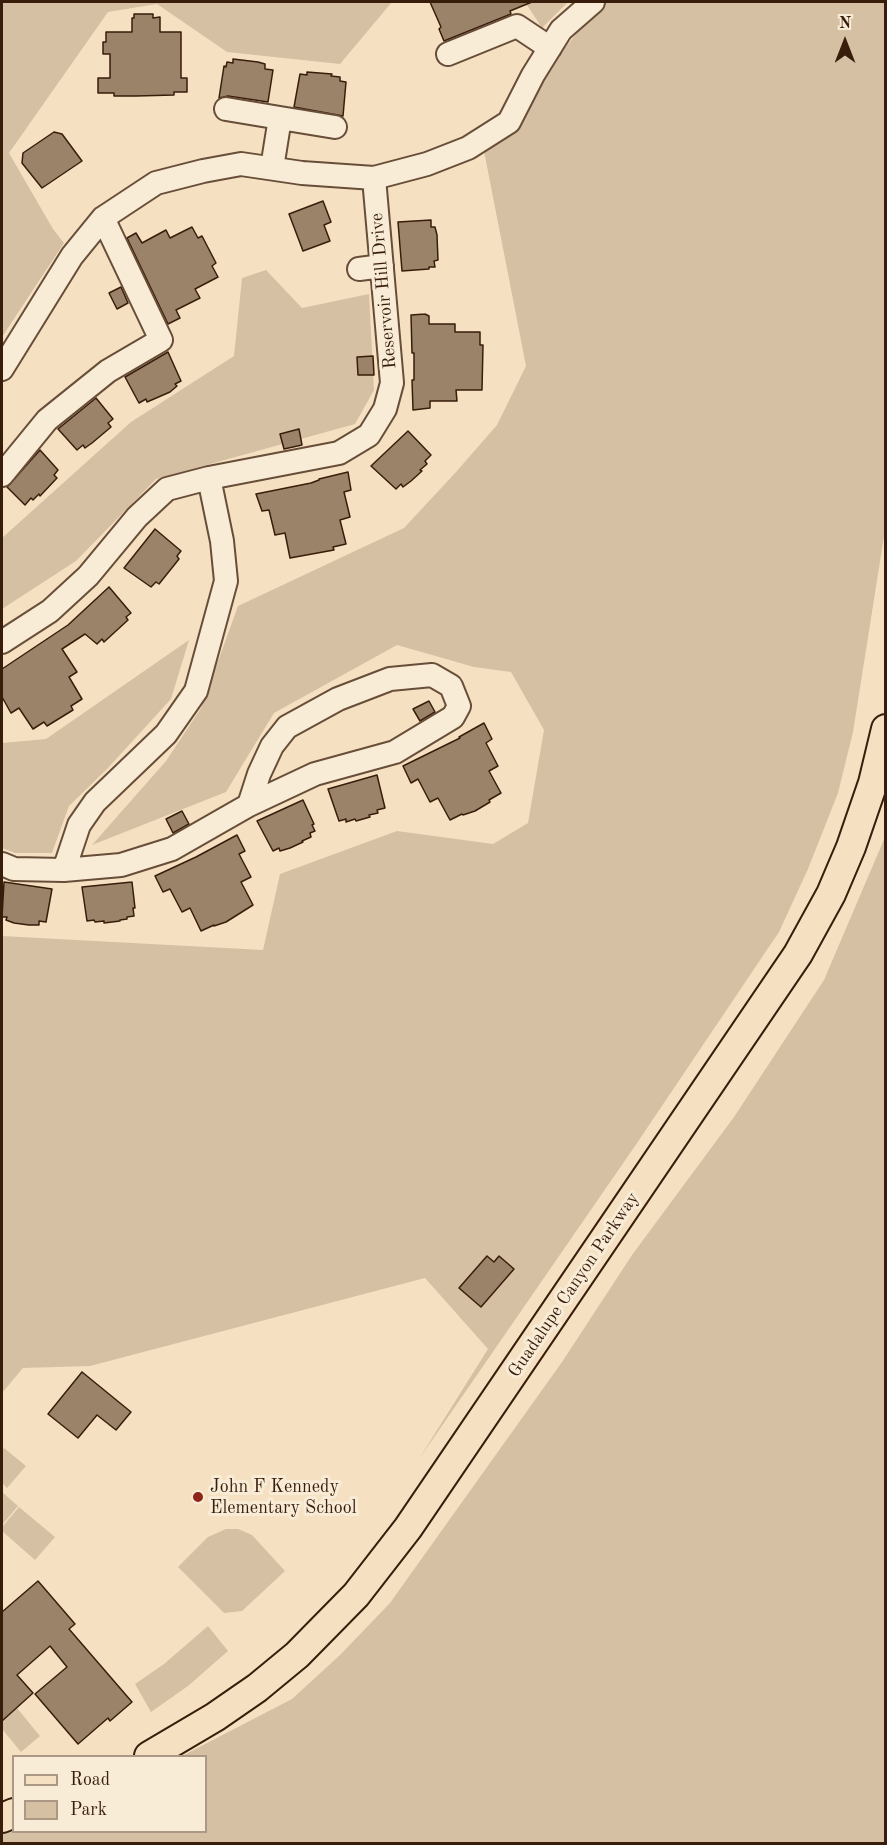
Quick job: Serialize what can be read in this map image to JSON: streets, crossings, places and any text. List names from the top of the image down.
{
  "streets": {
    "main road": ["Guadalupe Canyon Parkway"],
    "street": ["Reservoir Hill Drive"]
  },
  "places": ["John F Kennedy Elementary School"],
  "legend": ["Road", "Park"],
  "north": "top"
}
